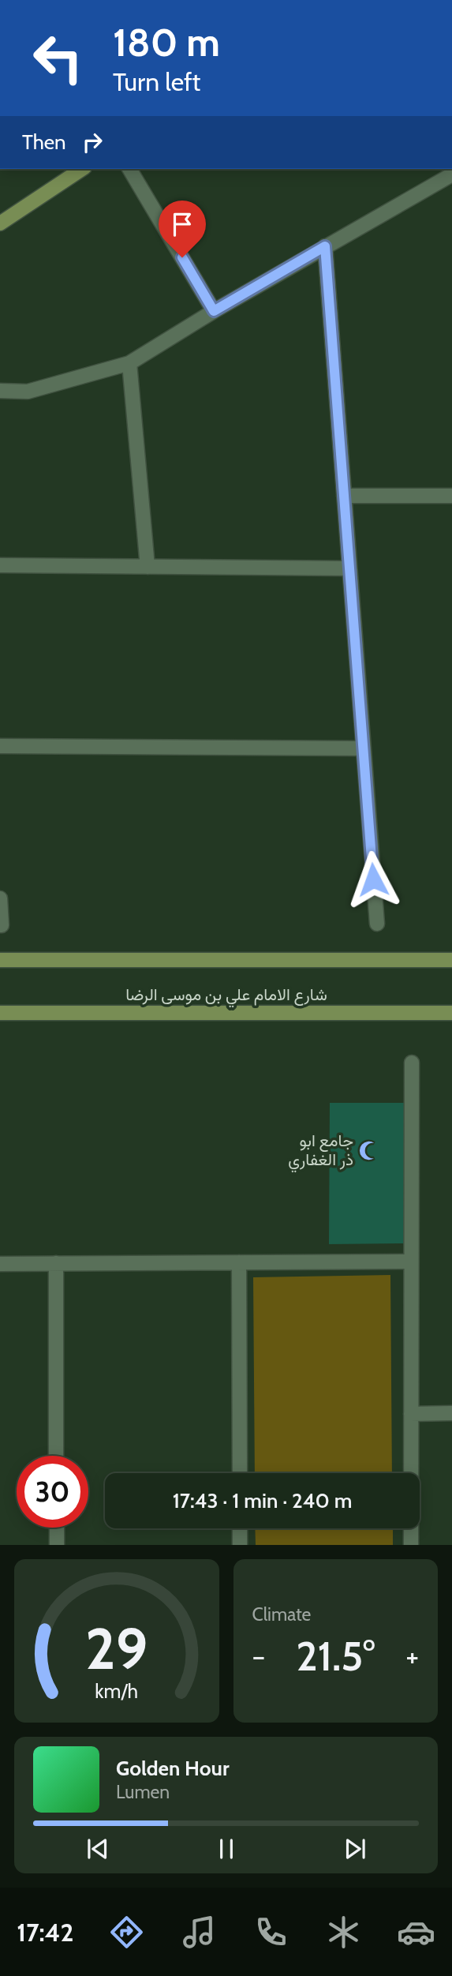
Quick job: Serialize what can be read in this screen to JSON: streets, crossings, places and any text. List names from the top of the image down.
{
  "streets": {
    "main road": ["شارع الامام علي بن موسى الرضا"]
  },
  "places": {
    "mosque": ["جامع ابو ذر الغفاري"]
  },
  "page": {
    "turn": ["180 m", "Turn left"],
    "then": "Then",
    "limit": "30",
    "trip": "17:43 · 1 min · 240 m",
    "tile": "Climate",
    "heat": ["−", "21.5°", "+"],
    "song": ["Golden Hour", "Lumen"],
    "tabs": "17:42",
    "gauge": ["29", "km/h"]
  }
}
